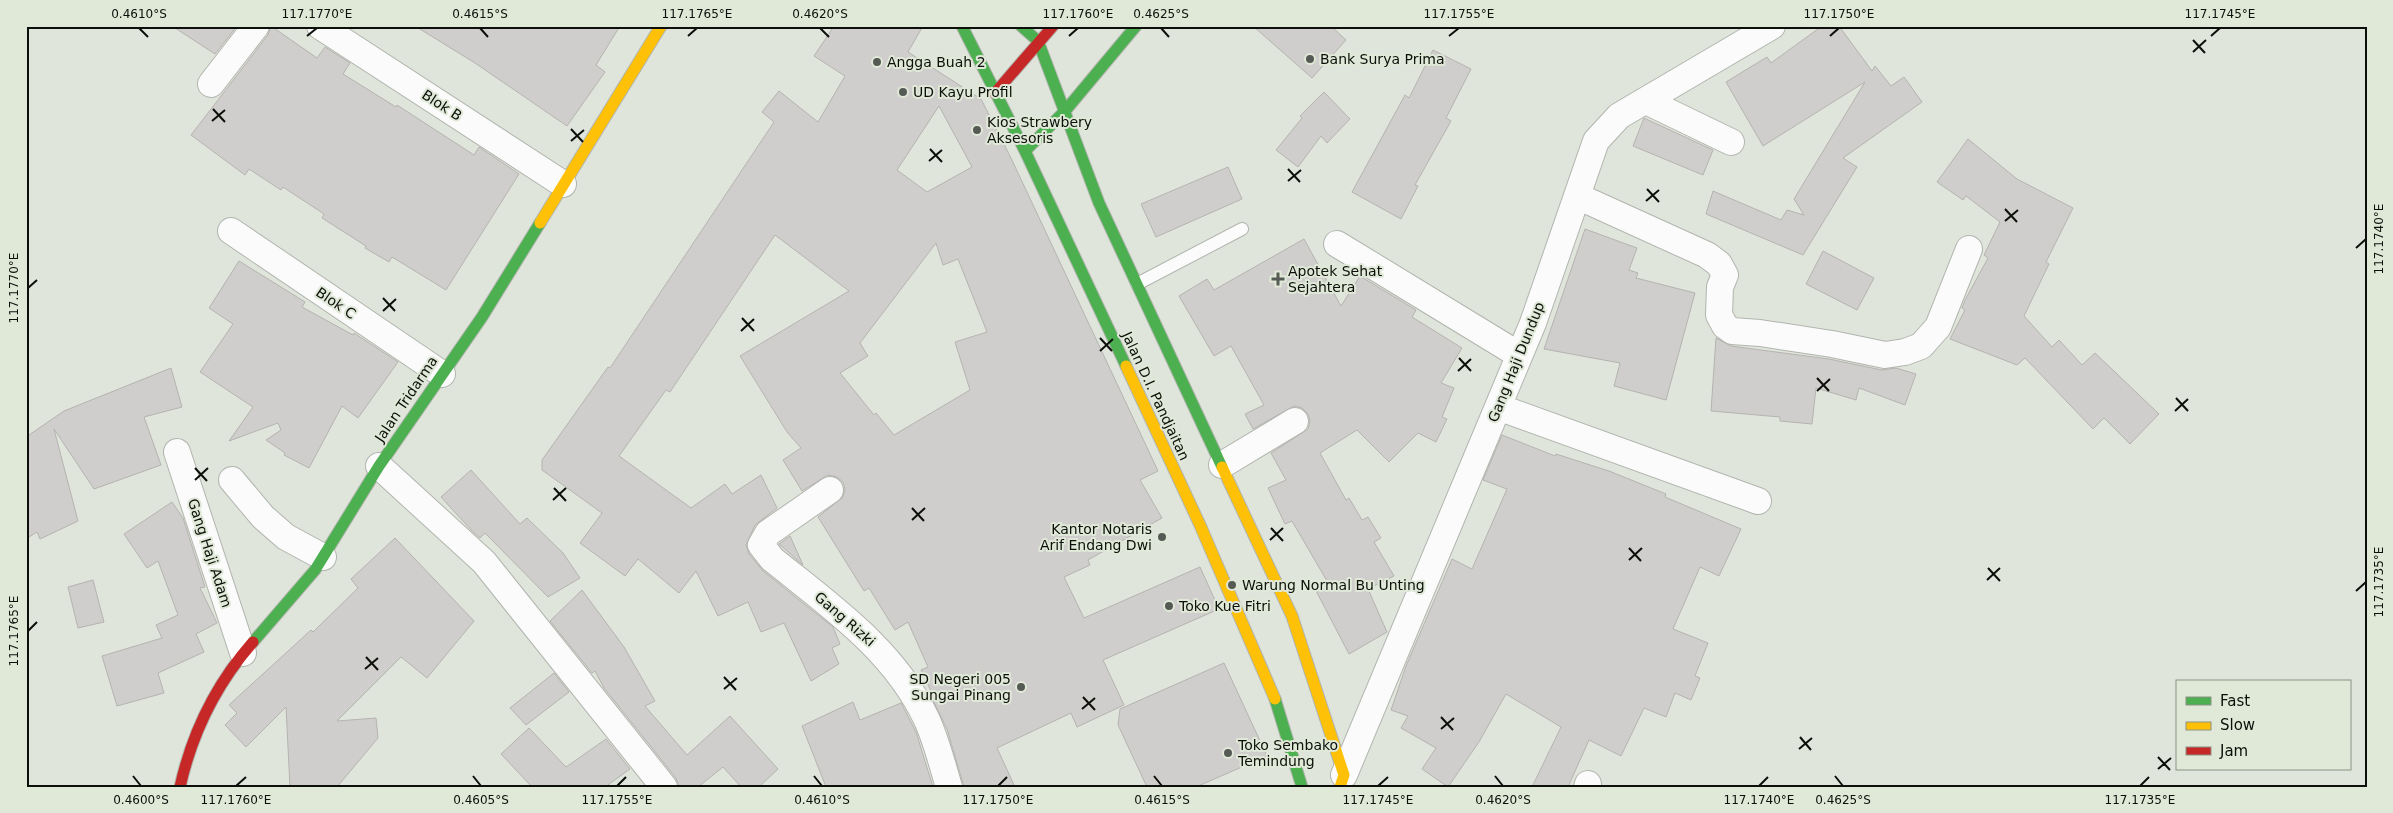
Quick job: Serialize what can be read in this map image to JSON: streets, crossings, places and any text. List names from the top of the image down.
{
  "streets": {
    "main road": ["Jalan D.I. Pandjaitan", "Jalan Tridarma"],
    "street": [
      "Blok B",
      "Blok C",
      "Gang Haji Dundup",
      "Gang Haji Adam",
      "Gang Rizki"
    ]
  },
  "crossings": [
    ["Blok B", "Jalan Tridarma"],
    ["Blok C", "Jalan Tridarma"],
    ["Jalan Tridarma", "Gang Haji Adam"]
  ],
  "places": {
    "other": [
      "Bank Surya Prima",
      "Angga Buah 2",
      "UD Kayu Profil",
      "Kios Strawbery Aksesoris",
      "Kantor Notaris Arif Endang Dwi",
      "Warung Normal Bu Unting",
      "Toko Kue Fitri",
      "SD Negeri 005 Sungai Pinang",
      "Toko Sembako Temindung"
    ],
    "health": ["Apotek Sehat Sejahtera"]
  },
  "legend": ["Fast", "Slow", "Jam"],
  "coordinates": [
    "0.4610°S",
    "117.1770°E",
    "0.4615°S",
    "117.1765°E",
    "0.4620°S",
    "117.1760°E",
    "0.4625°S",
    "117.1755°E",
    "117.1750°E",
    "117.1745°E",
    "117.1740°E",
    "117.1735°E",
    "0.4600°S",
    "0.4605°S"
  ]
}
